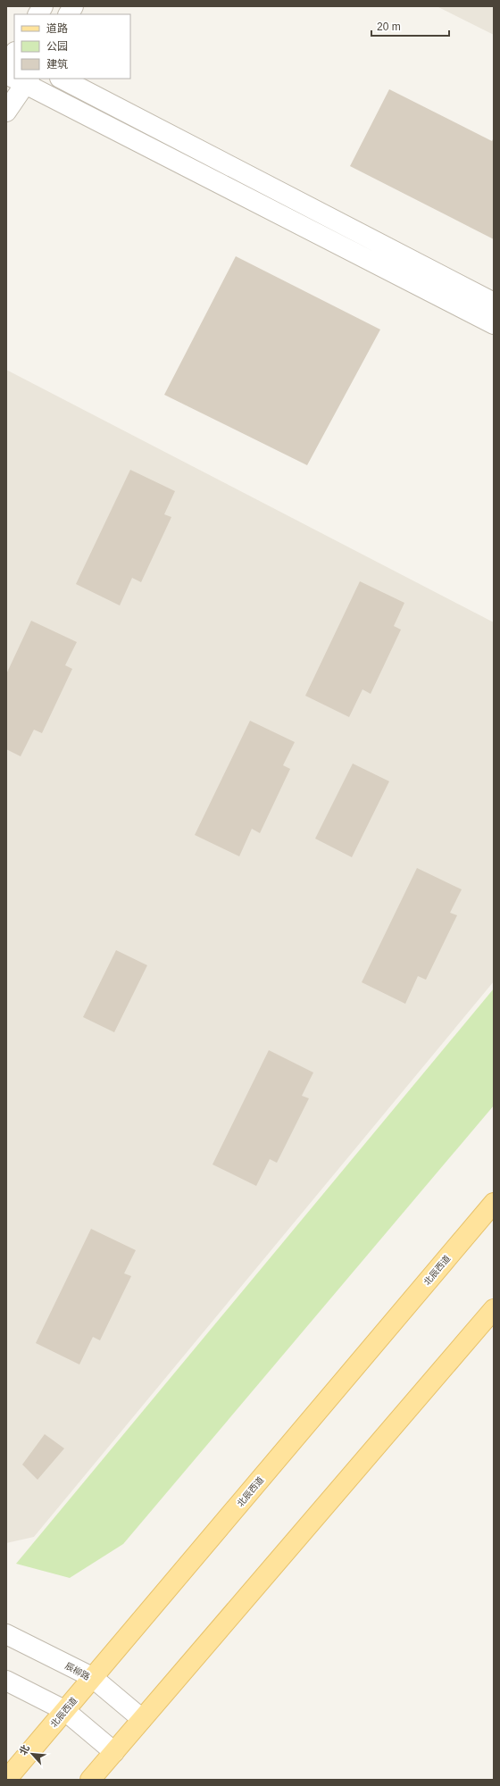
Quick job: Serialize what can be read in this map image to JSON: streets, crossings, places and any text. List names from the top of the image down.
{
  "streets": {
    "main road": ["北辰西道"],
    "street": ["辰柳路"]
  },
  "crossings": [
    ["北辰西道", "辰柳路"]
  ],
  "legend": ["道路", "公园", "建筑"],
  "scale_bar": "20 m",
  "north": "top left"
}
